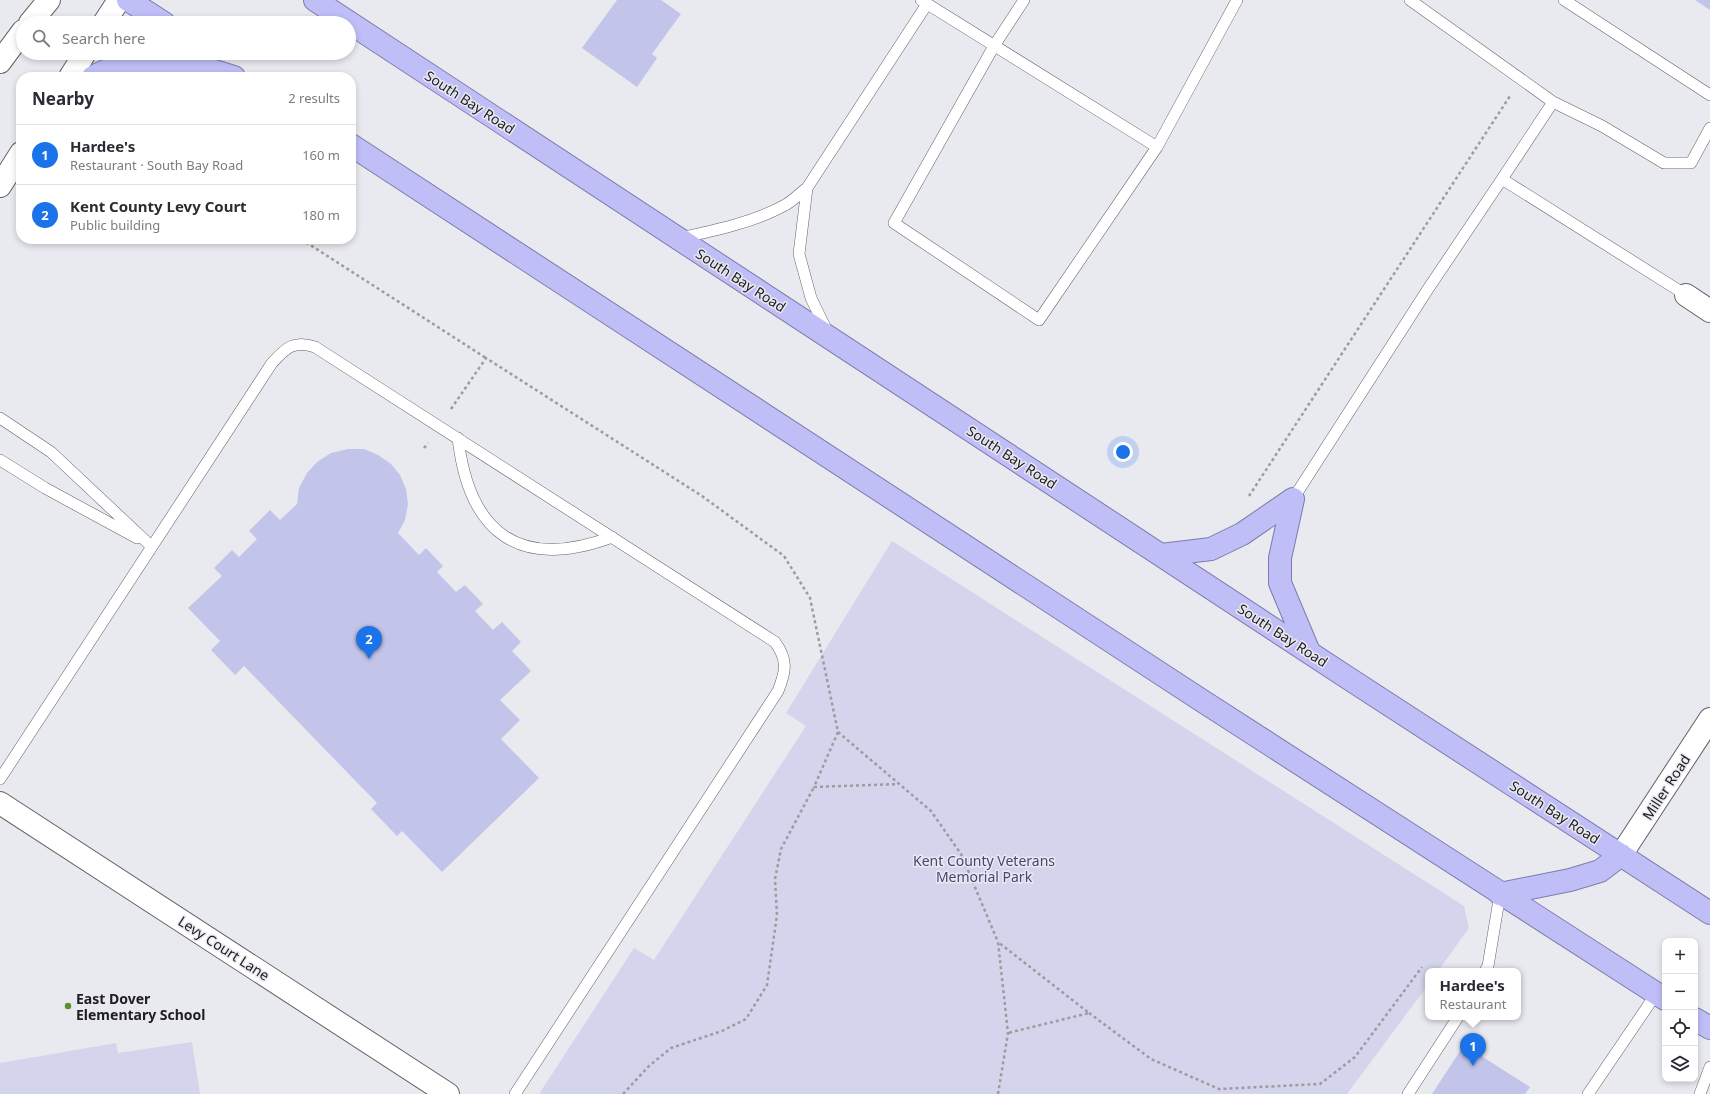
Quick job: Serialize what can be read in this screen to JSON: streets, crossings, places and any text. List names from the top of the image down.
{
  "streets": {
    "highway": ["South Bay Road"],
    "street": ["Miller Road", "Levy Court Lane"]
  },
  "crossings": [
    ["South Bay Road", "Miller Road"]
  ],
  "parks": ["Kent County Veterans Memorial Park"],
  "places": ["East Dover Elementary School"],
  "page": {
    "search": "Search here",
    "heading": ["Nearby", "2 results"],
    "list": [
      {
        "mark": "1",
        "name": "Hardee's",
        "note": "Restaurant · South Bay Road",
        "value": "160 m"
      },
      {
        "mark": "2",
        "name": "Kent County Levy Court",
        "note": "Public building",
        "value": "180 m"
      }
    ],
    "pins": ["2", "1"],
    "map_buttons": ["+", "−"],
    "popup": ["Hardee's", "Restaurant"]
  }
}
